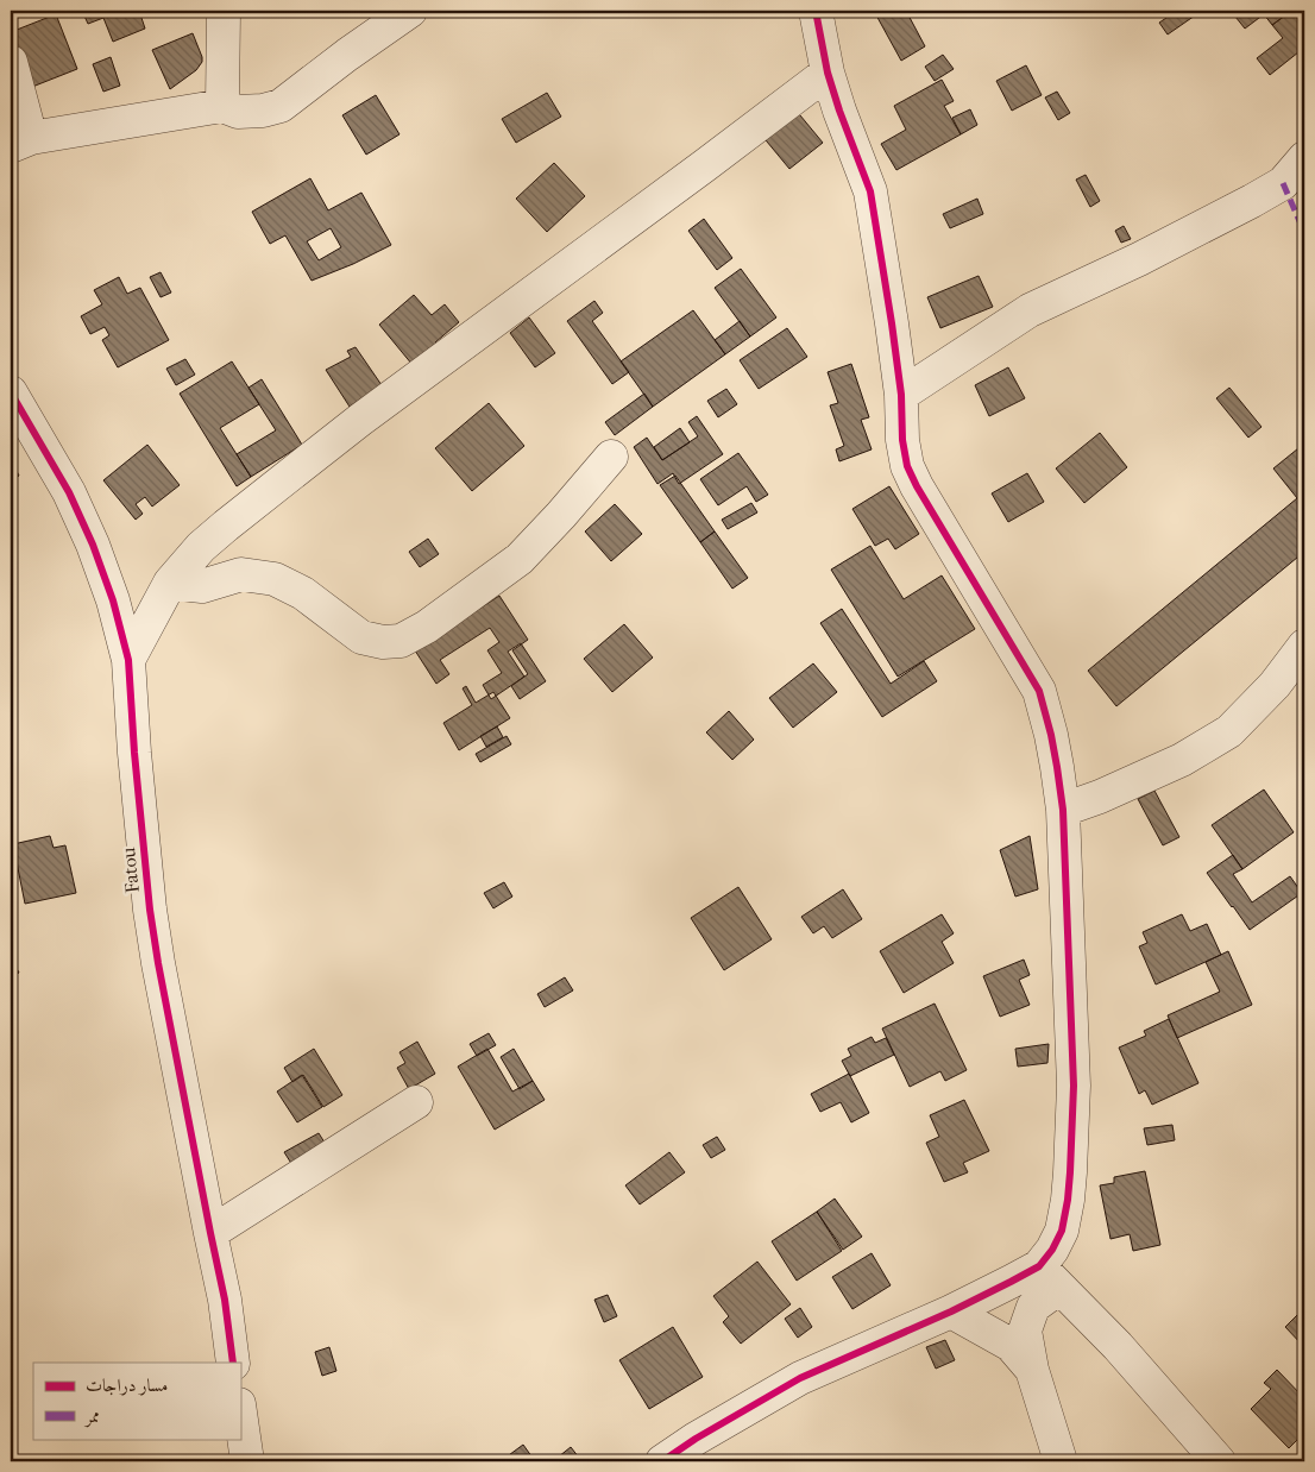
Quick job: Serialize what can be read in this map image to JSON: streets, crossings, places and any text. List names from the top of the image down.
{
  "streets": {
    "street": ["Fatou"]
  },
  "legend": ["مسار دراجات", "ممر"]
}
